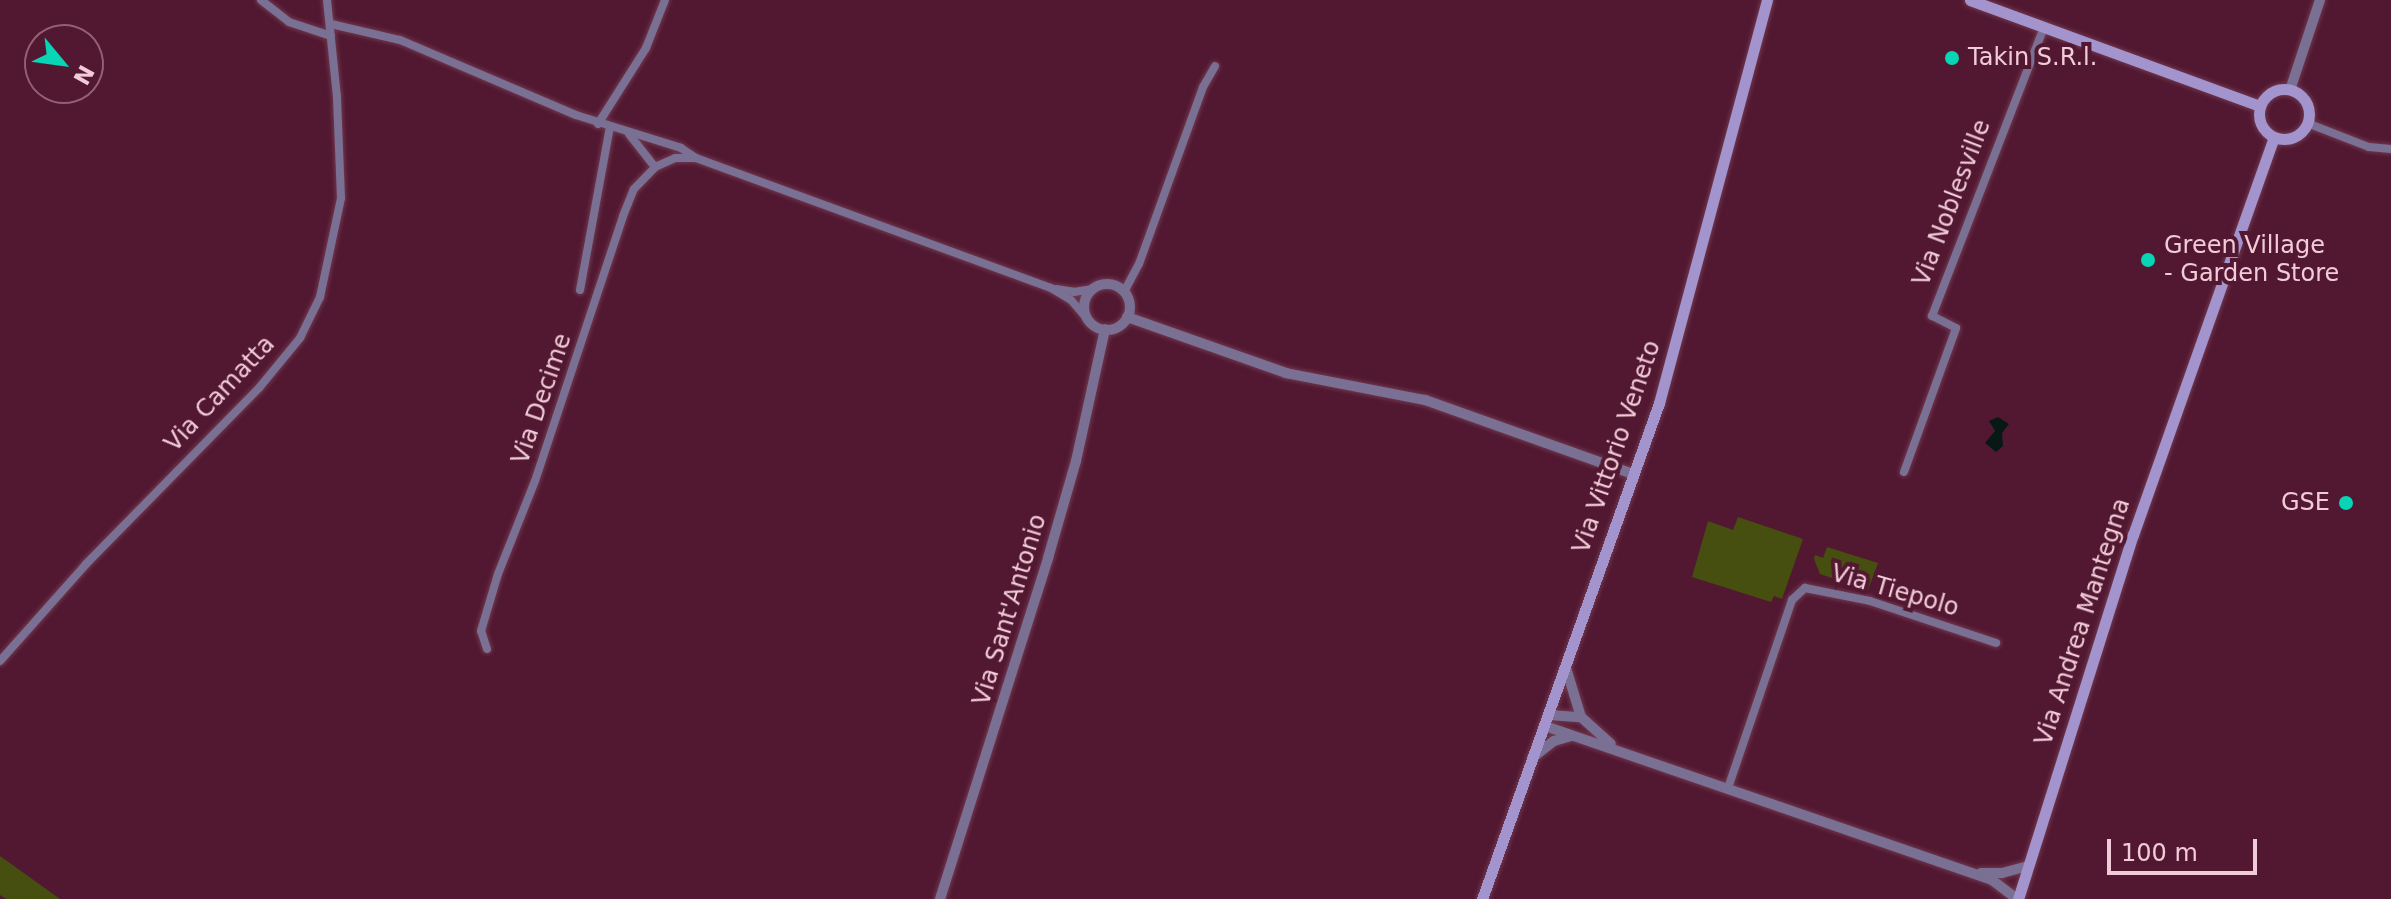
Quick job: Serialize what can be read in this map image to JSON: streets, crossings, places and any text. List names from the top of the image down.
{
  "streets": {
    "main road": ["Via Vittorio Veneto", "Via Andrea Mantegna"],
    "street": [
      "Via Noblesville",
      "Via Camatta",
      "Via Decime",
      "Via Tiepolo",
      "Via Sant'Antonio"
    ]
  },
  "crossings": [
    ["Via Camatta", "Via Decime"],
    ["Via Decime", "Via Sant'Antonio"]
  ],
  "places": ["Takin S.R.l.", "Green Village - Garden Store", "GSE"],
  "scale_bar": "100 m",
  "north": "bottom right"
}
